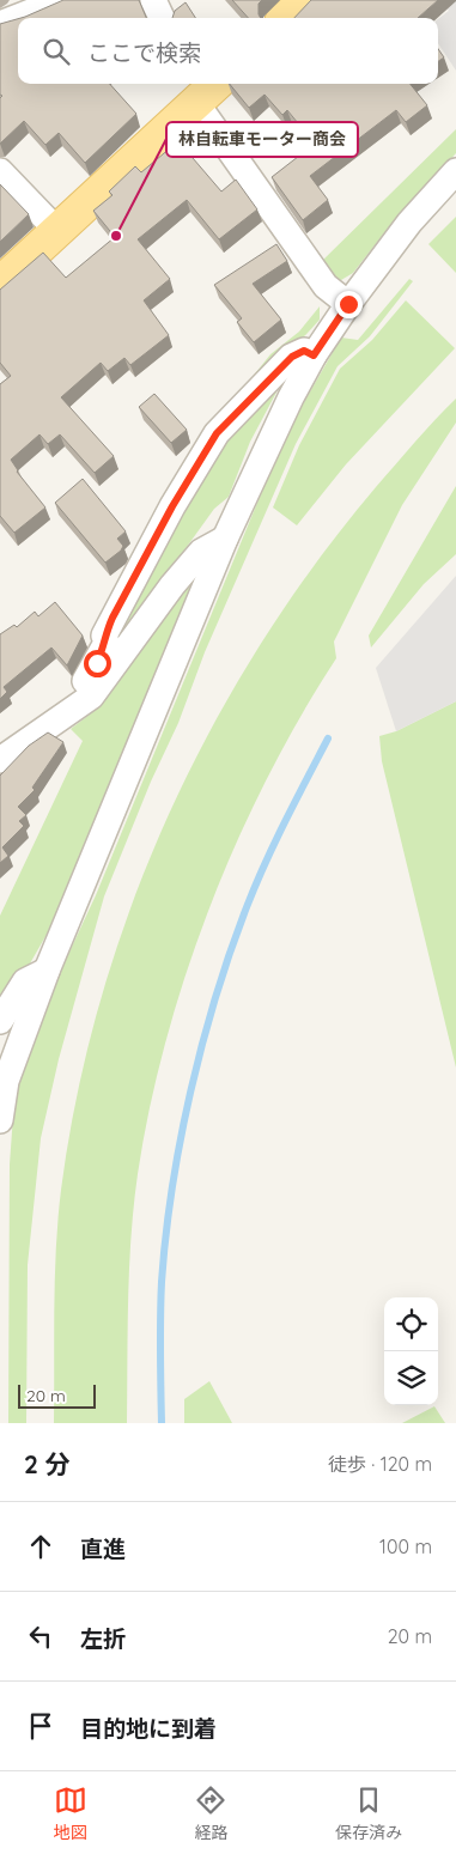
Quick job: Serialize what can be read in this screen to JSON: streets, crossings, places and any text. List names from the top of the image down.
{
  "places": ["林自転車モーター商会"],
  "scale_bar": "20 m",
  "page": {
    "search": "ここで検索",
    "scale": "20 m",
    "heading": ["2 分", "徒歩 · 120 m"],
    "list": [
      ["直進", "100 m"],
      ["左折", "20 m"],
      "目的地に到着"
    ],
    "nav": ["地図", "経路", "保存済み"]
  }
}
